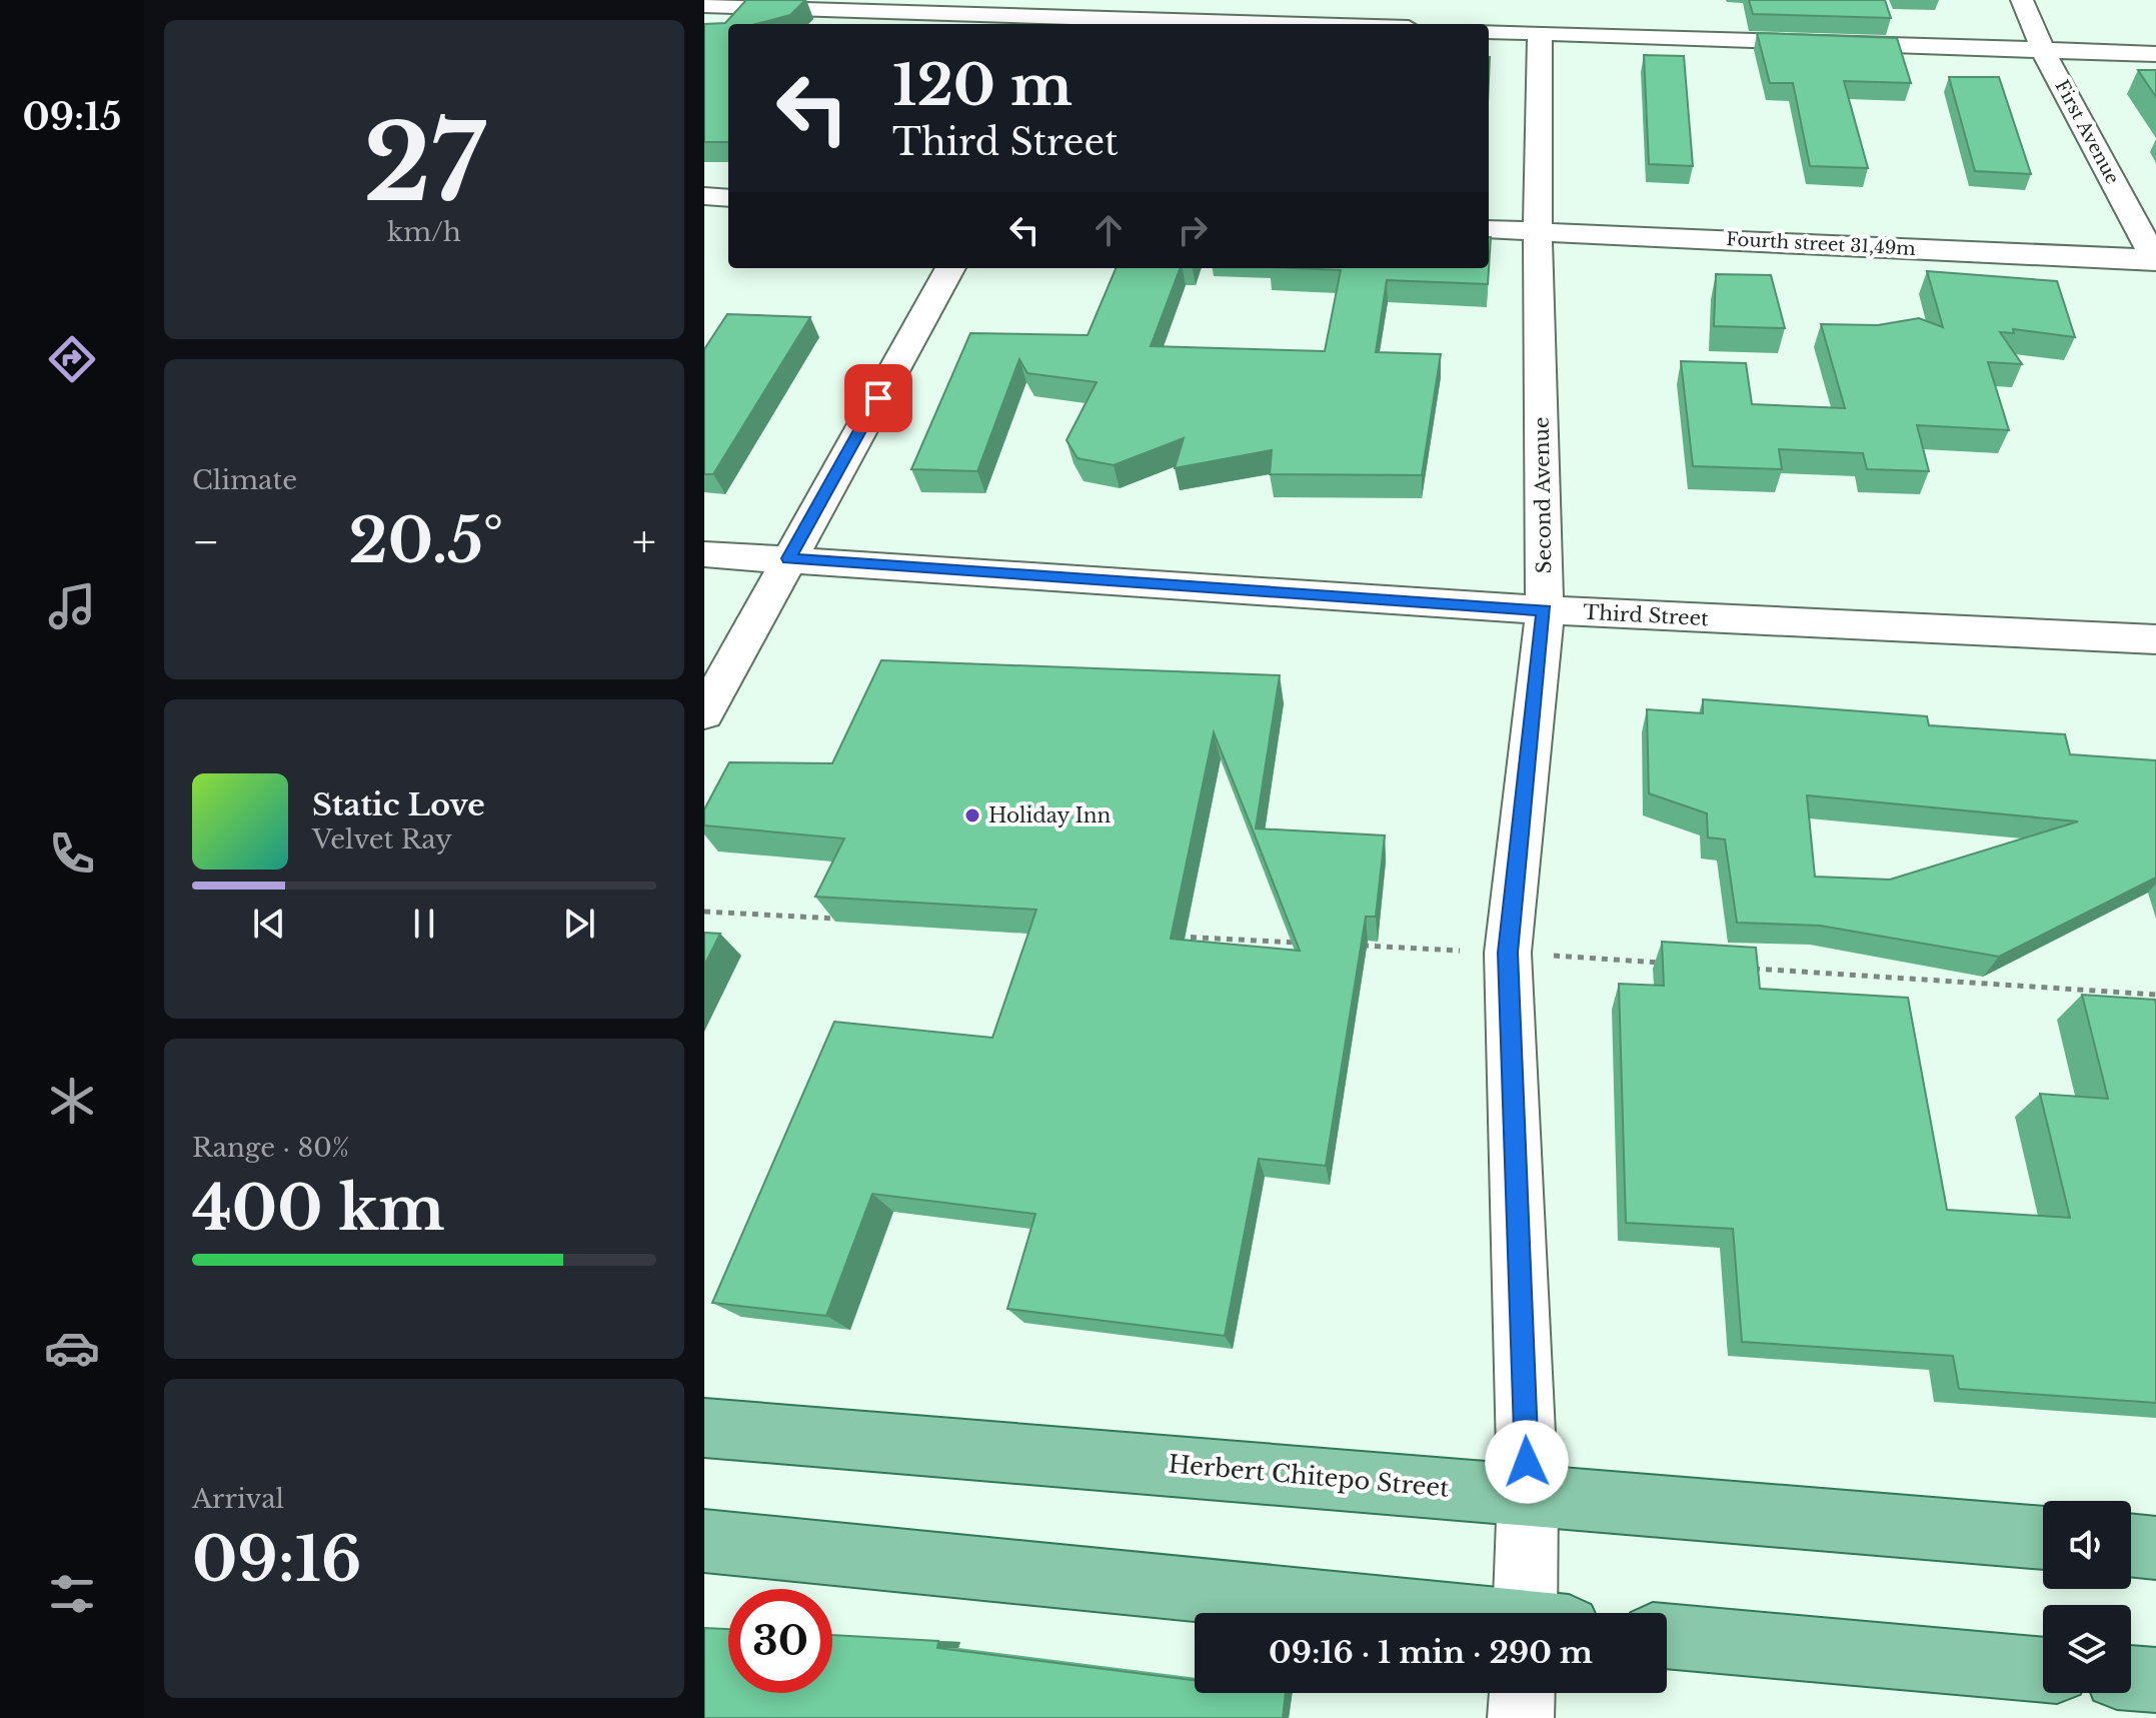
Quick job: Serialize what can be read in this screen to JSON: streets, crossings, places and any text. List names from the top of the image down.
{
  "streets": {
    "main road": ["Herbert Chitepo Street"],
    "street": [
      "First Avenue",
      "Fourth street 31,49m",
      "Second Avenue",
      "Third Street"
    ]
  },
  "crossings": [
    ["First Avenue", "Fourth street 31,49m"],
    ["Fourth street 31,49m", "Second Avenue"],
    ["Second Avenue", "Third Street"],
    ["Second Avenue", "Herbert Chitepo Street"]
  ],
  "places": ["Holiday Inn"],
  "page": {
    "tabs": "09:15",
    "tile": [
      ["27", "km/h"],
      "Climate",
      ["Range · 80%", "400 km"],
      ["Arrival", "09:16"]
    ],
    "turn": ["120 m", "Third Street"],
    "heat": ["−", "20.5°", "+"],
    "song": ["Static Love", "Velvet Ray"],
    "limit": "30",
    "trip": "09:16 · 1 min · 290 m"
  }
}
